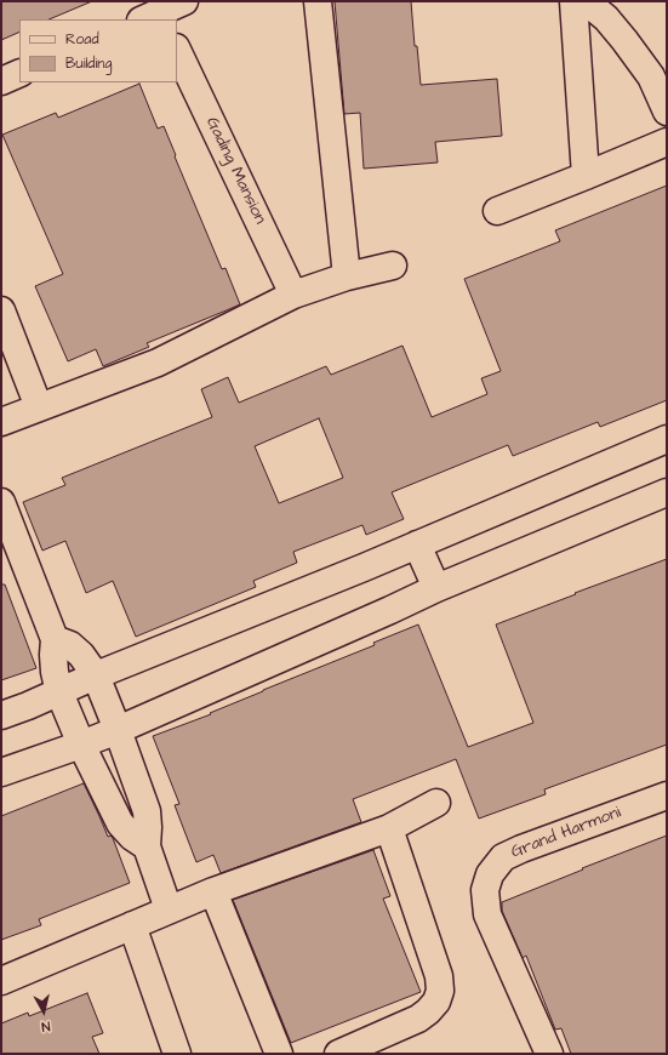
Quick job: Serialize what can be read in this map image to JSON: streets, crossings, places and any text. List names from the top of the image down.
{
  "streets": {
    "street": ["Gading Mansion", "Grand Harmoni"]
  },
  "legend": ["Road", "Building"],
  "north": "bottom"
}
